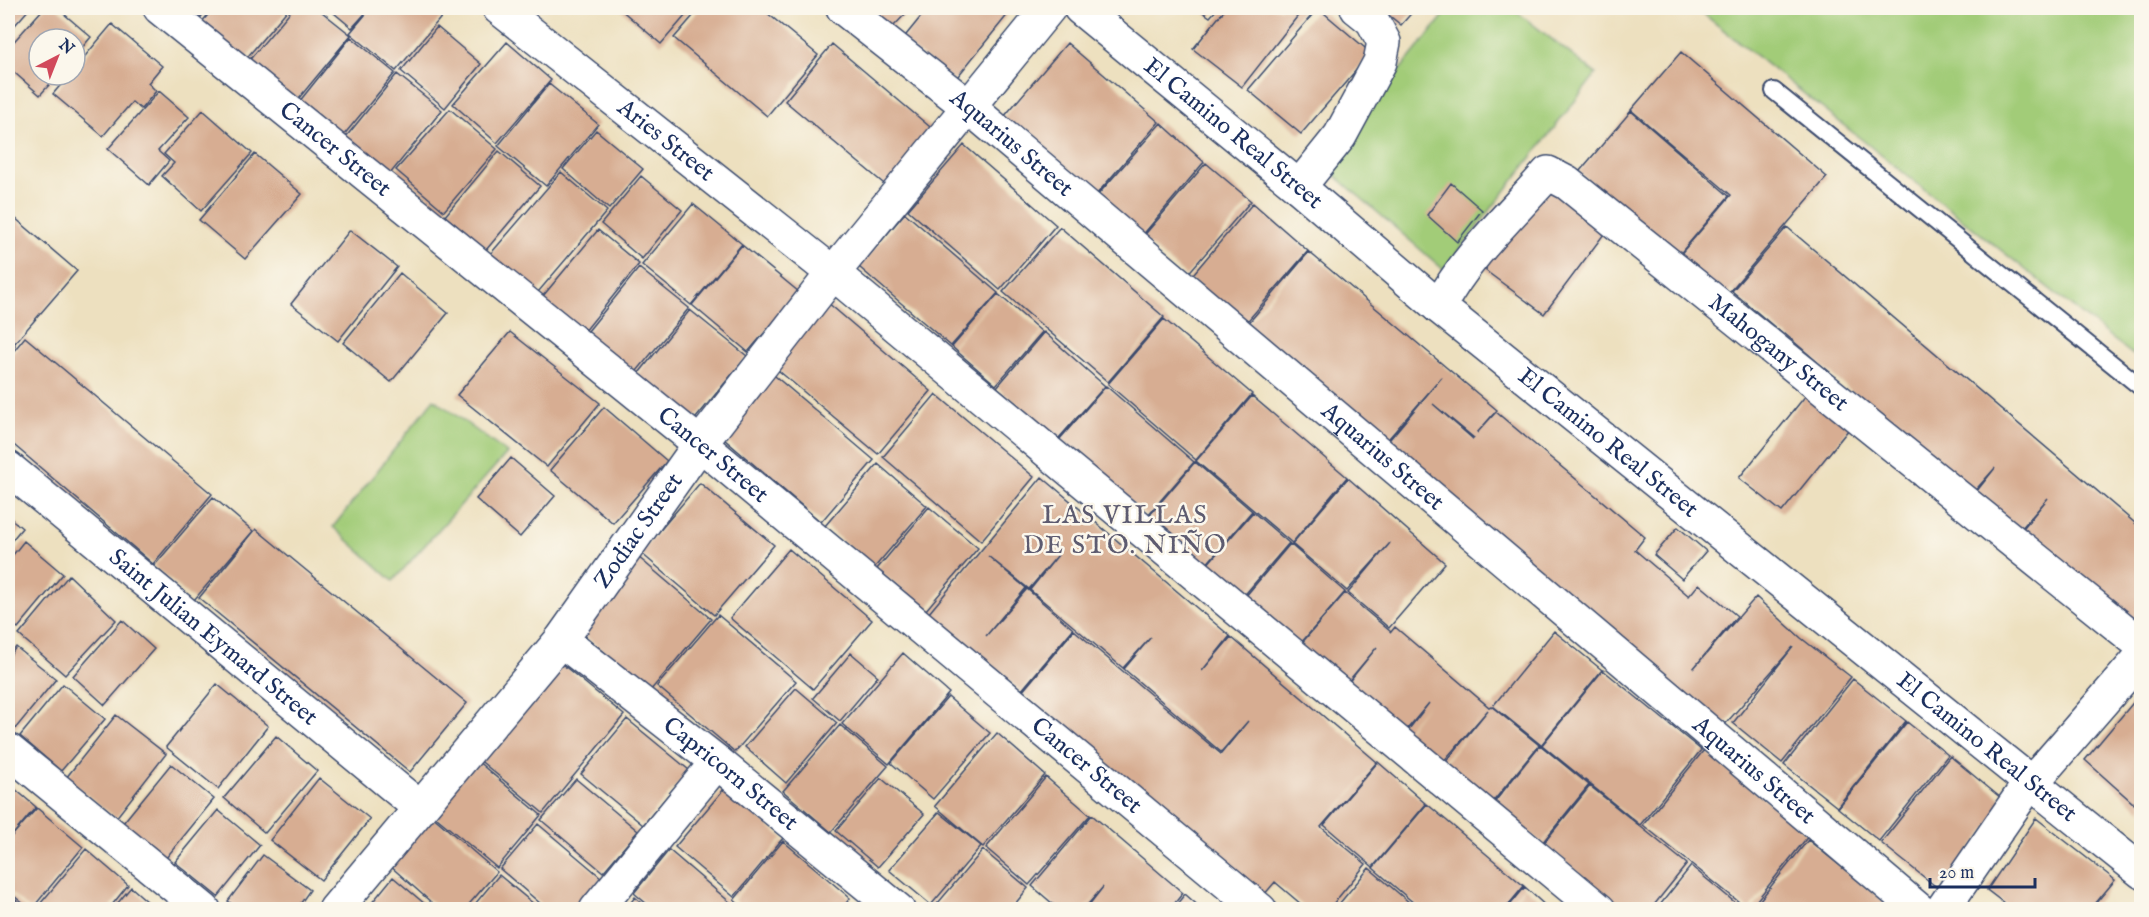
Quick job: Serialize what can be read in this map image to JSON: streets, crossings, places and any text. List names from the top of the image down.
{
  "streets": {
    "street": [
      "El Camino Real Street",
      "Aries Street",
      "Aquarius Street",
      "Cancer Street",
      "Mahogany Street",
      "Zodiac Street",
      "Saint Julian Eymard Street",
      "Capricorn Street"
    ]
  },
  "crossings": [
    ["El Camino Real Street", "Mahogany Street"],
    ["Aries Street", "Zodiac Street"],
    ["Aquarius Street", "Zodiac Street"],
    ["Cancer Street", "Zodiac Street"],
    ["Zodiac Street", "Saint Julian Eymard Street"],
    ["Zodiac Street", "Capricorn Street"]
  ],
  "districts": ["LAS VILLAS DE STO. NIÑO"],
  "scale_bar": "20 m",
  "north": "top right"
}
